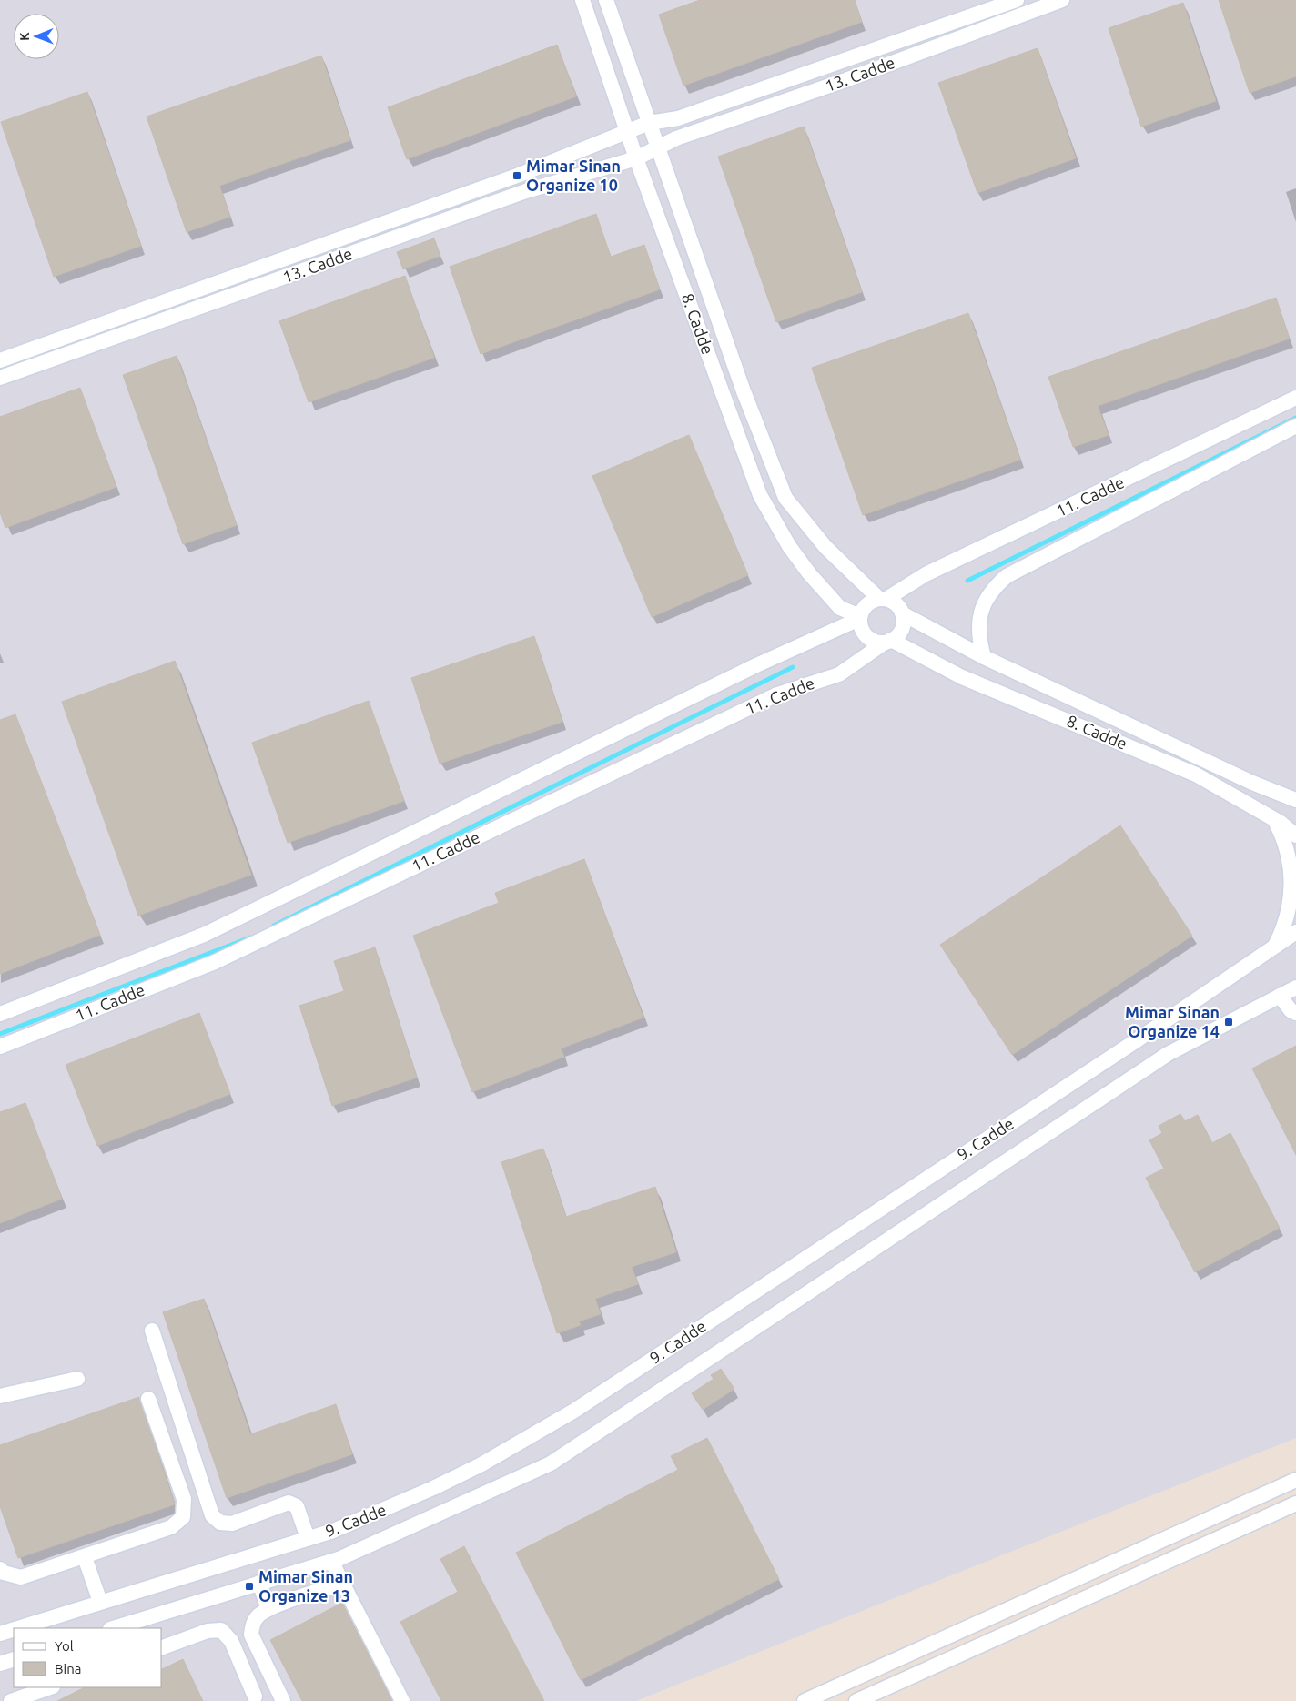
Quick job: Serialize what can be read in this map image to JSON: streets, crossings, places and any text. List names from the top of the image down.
{
  "streets": {
    "street": [
      "13. Cadde",
      "8. Cadde",
      "11. Cadde",
      "9. Cadde"
    ]
  },
  "crossings": [
    ["13. Cadde", "8. Cadde"],
    ["8. Cadde", "11. Cadde"]
  ],
  "places": {
    "transit": ["Mimar Sinan Organize 10", "Mimar Sinan Organize 14", "Mimar Sinan Organize 13"]
  },
  "legend": ["Yol", "Bina"],
  "north": "left"
}
